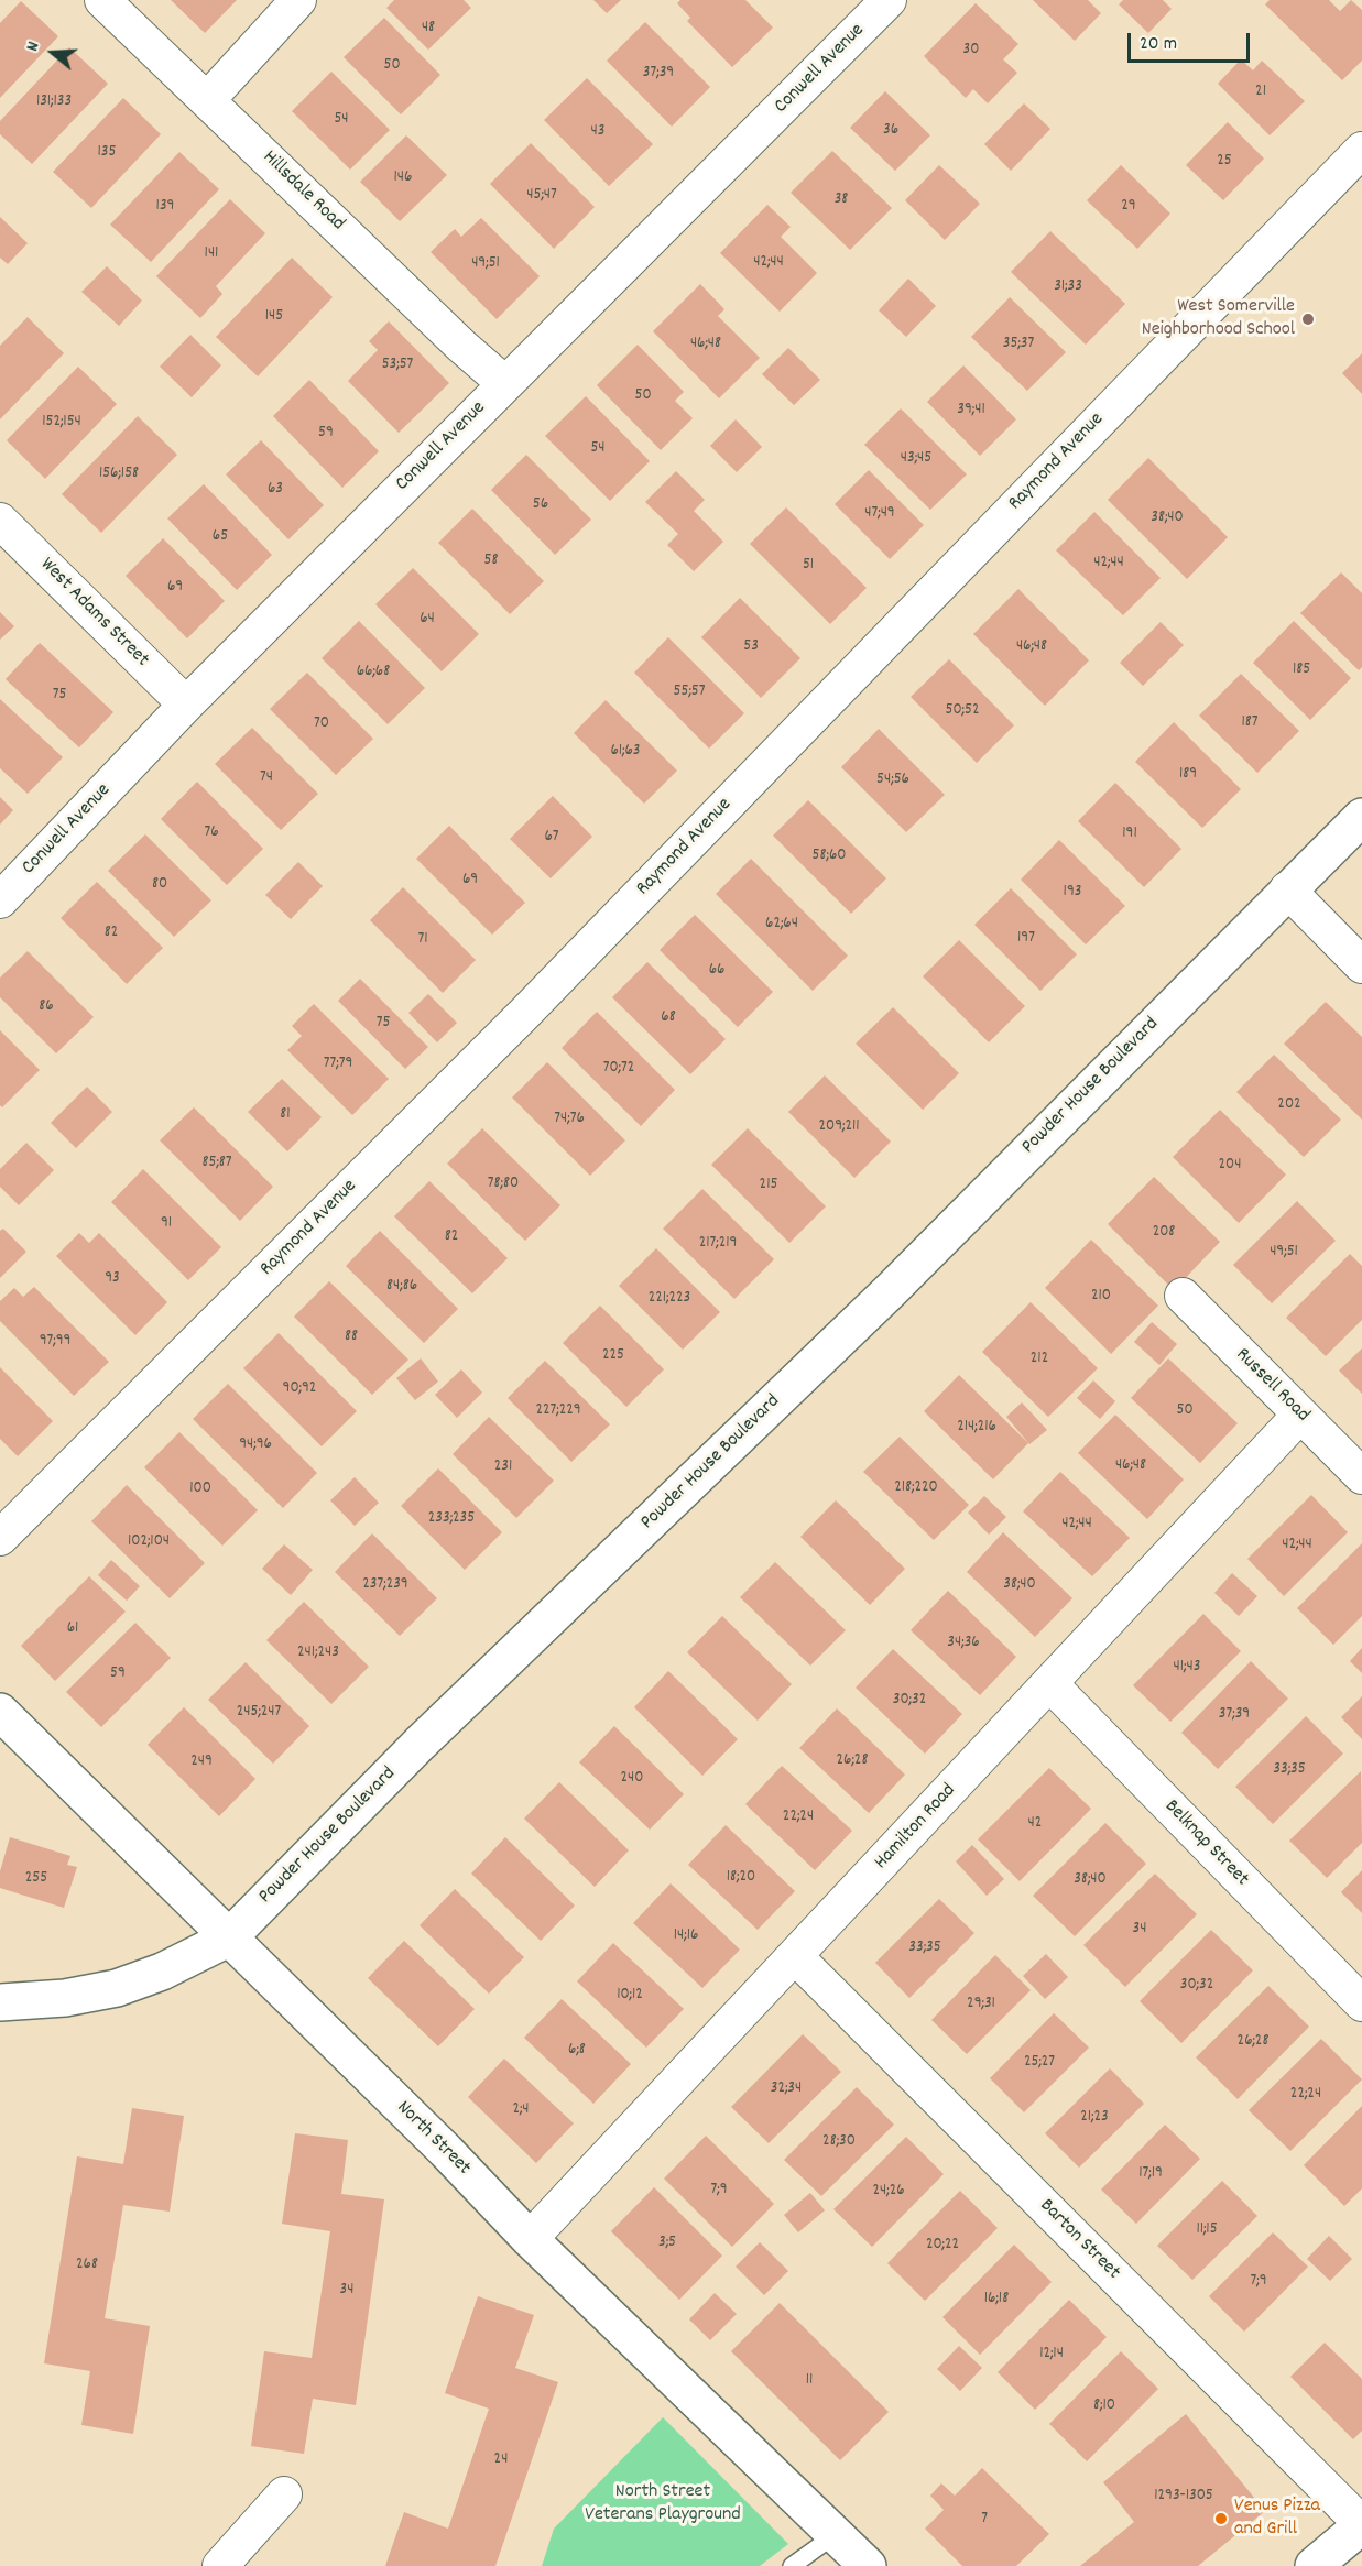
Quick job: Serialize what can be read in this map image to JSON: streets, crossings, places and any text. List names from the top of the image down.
{
  "streets": {
    "main road": ["Powder House Boulevard", "North Street"],
    "street": [
      "Conwell Avenue",
      "Hillsdale Road",
      "Raymond Avenue",
      "West Adams Street",
      "Russell Road",
      "Hamilton Road",
      "Belknap Street",
      "Barton Street"
    ]
  },
  "crossings": [
    ["Conwell Avenue", "Hillsdale Road"],
    ["Conwell Avenue", "West Adams Street"],
    ["Powder House Boulevard", "North Street"],
    ["Russell Road", "Hamilton Road"],
    ["Hamilton Road", "Belknap Street"],
    ["Hamilton Road", "North Street"],
    ["Hamilton Road", "Barton Street"]
  ],
  "parks": ["North Street Veterans Playground"],
  "places": ["West Somerville Neighborhood School", "Venus Pizza and Grill"],
  "house_numbers": [
    "48",
    "30",
    "50",
    "37;39",
    "21",
    "131;133",
    "54",
    "36",
    "43",
    "135",
    "25",
    "146",
    "45;47",
    "38",
    "139",
    "29",
    "141",
    "42;44",
    "49;51",
    "31;33",
    "145",
    "46;48",
    "35;37",
    "53;57",
    "50",
    "39;41",
    "152;154",
    "59",
    "54",
    "43;45",
    "156;158",
    "63",
    "56",
    "47;49",
    "38;40",
    "65",
    "58",
    "42;44",
    "51",
    "69",
    "64",
    "53",
    "46;48",
    "185",
    "66;68",
    "55;57",
    "75",
    "50;52",
    "187",
    "70",
    "61;63",
    "189",
    "74",
    "54;56",
    "76",
    "191",
    "67",
    "58;60",
    "69",
    "80",
    "193",
    "62;64",
    "82",
    "197",
    "71",
    "66",
    "86",
    "68",
    "75",
    "77;79",
    "70;72",
    "202",
    "81",
    "74;76",
    "209;211",
    "85;87",
    "204",
    "78;80",
    "215",
    "91",
    "208",
    "82",
    "217;219",
    "49;51",
    "93",
    "84;86",
    "210",
    "221;223",
    "88",
    "97;99",
    "225",
    "212",
    "90;92",
    "227;229",
    "50",
    "214;216",
    "94;96",
    "46;48",
    "231",
    "218;220",
    "100",
    "233;235",
    "42;44",
    "102;104",
    "42;44",
    "237;239",
    "38;40",
    "61",
    "34;36",
    "241;243",
    "41;43",
    "59",
    "30;32",
    "245;247",
    "37;39",
    "26;28",
    "249",
    "33;35",
    "240",
    "22;24",
    "42",
    "18;20",
    "255",
    "38;40",
    "34",
    "14;16",
    "33;35",
    "30;32",
    "10;12",
    "29;31",
    "26;28",
    "6;8",
    "25;27",
    "32;34",
    "22;24",
    "2;4",
    "21;23",
    "28;30",
    "17;19",
    "7;9",
    "24;26",
    "11;15",
    "3;5",
    "20;22",
    "268",
    "7;9",
    "34",
    "16;18",
    "12;14",
    "11",
    "8;10",
    "24",
    "1293-1305",
    "7"
  ],
  "scale_bar": "20 m",
  "north": "left"
}
